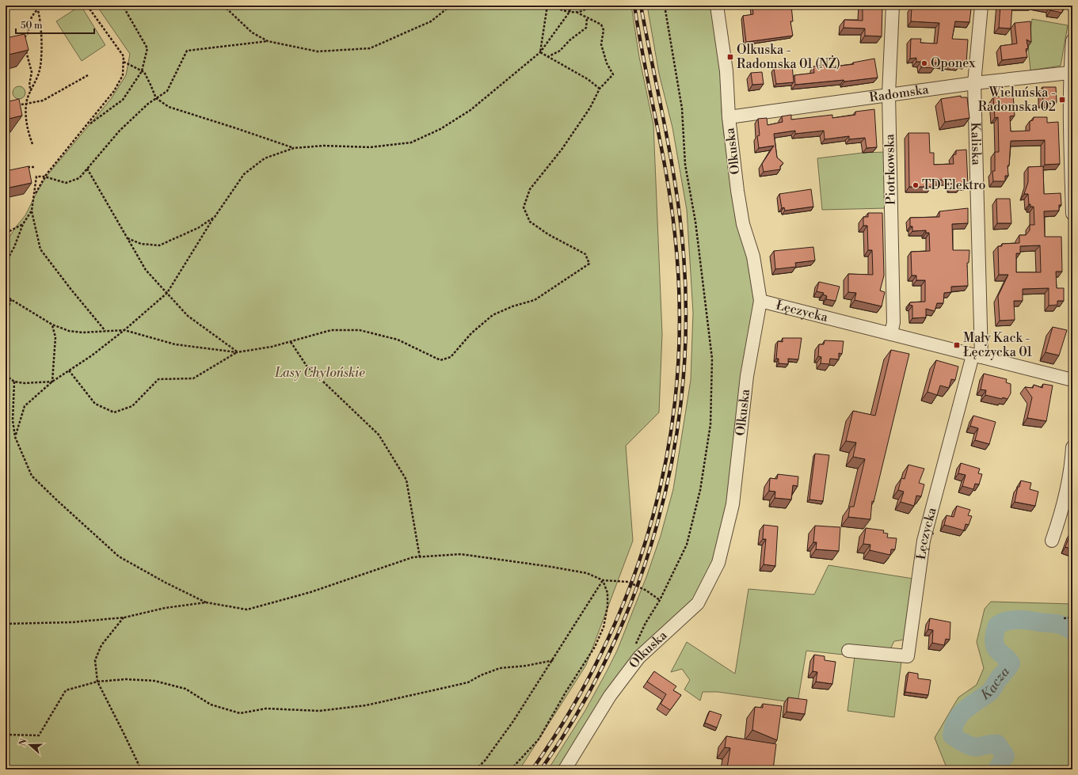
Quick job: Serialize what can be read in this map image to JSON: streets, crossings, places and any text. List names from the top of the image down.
{
  "streets": {
    "street": [
      "Radomska",
      "Kaliska",
      "Olkuska",
      "Piotrkowska",
      "Łęczycka"
    ]
  },
  "crossings": [
    ["Radomska", "Kaliska"],
    ["Radomska", "Olkuska"],
    ["Radomska", "Piotrkowska"],
    ["Kaliska", "Łęczycka"],
    ["Olkuska", "Łęczycka"],
    ["Piotrkowska", "Łęczycka"]
  ],
  "water": ["Kacza"],
  "parks": ["Lasy Chylońskie"],
  "places": {
    "transit": ["Olkuska - Radomska 01 (NŻ)", "Wieluńska - Radomska 02", "Mały Kack - Łęczycka 01"],
    "other": ["Oponex", "TD Elektro"]
  },
  "scale_bar": "50 m",
  "north": "left"
}
